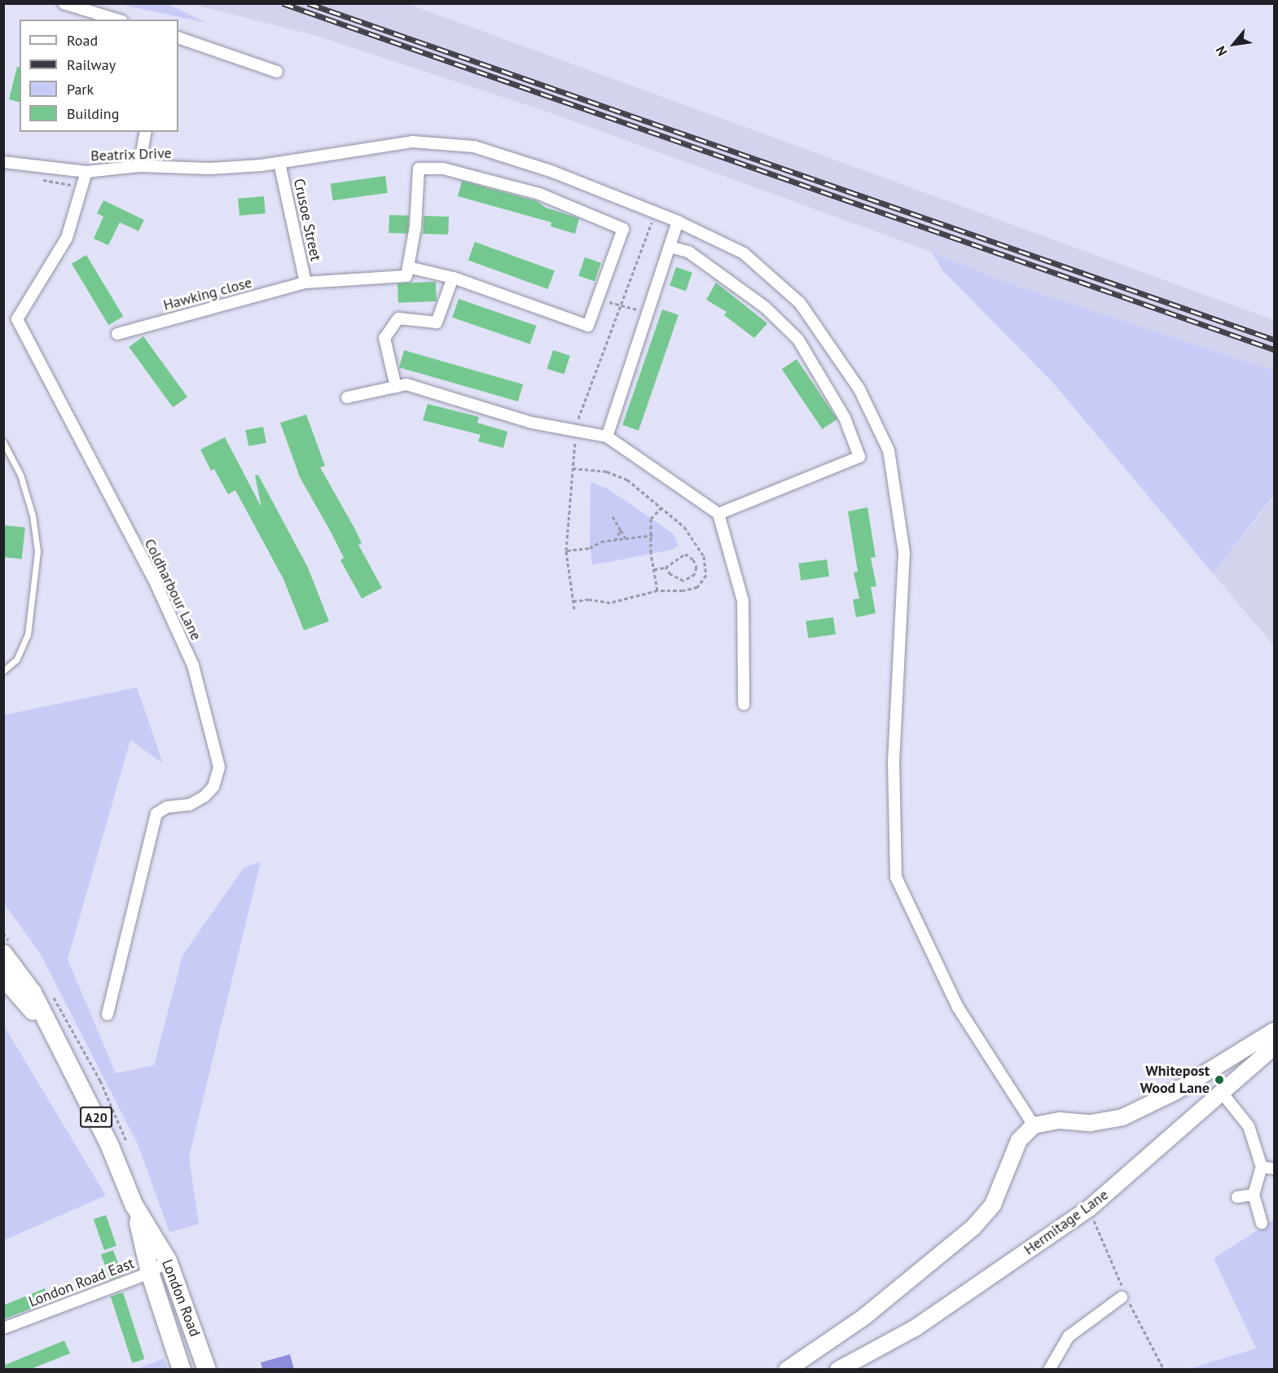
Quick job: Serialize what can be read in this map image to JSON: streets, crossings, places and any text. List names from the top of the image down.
{
  "streets": {
    "main road": ["A20", "Hermitage Lane", "London Road"],
    "street": [
      "Beatrix Drive",
      "Crusoe Street",
      "Hawking close",
      "Coldharbour Lane",
      "London Road East"
    ]
  },
  "crossings": [
    ["Beatrix Drive", "Crusoe Street"],
    ["Beatrix Drive", "Coldharbour Lane"],
    ["Crusoe Street", "Hawking close"],
    ["London Road East", "London Road"]
  ],
  "places": ["Whitepost Wood Lane"],
  "legend": [
    "Road",
    "Railway",
    "Park",
    "Building"
  ],
  "north": "bottom left"
}
